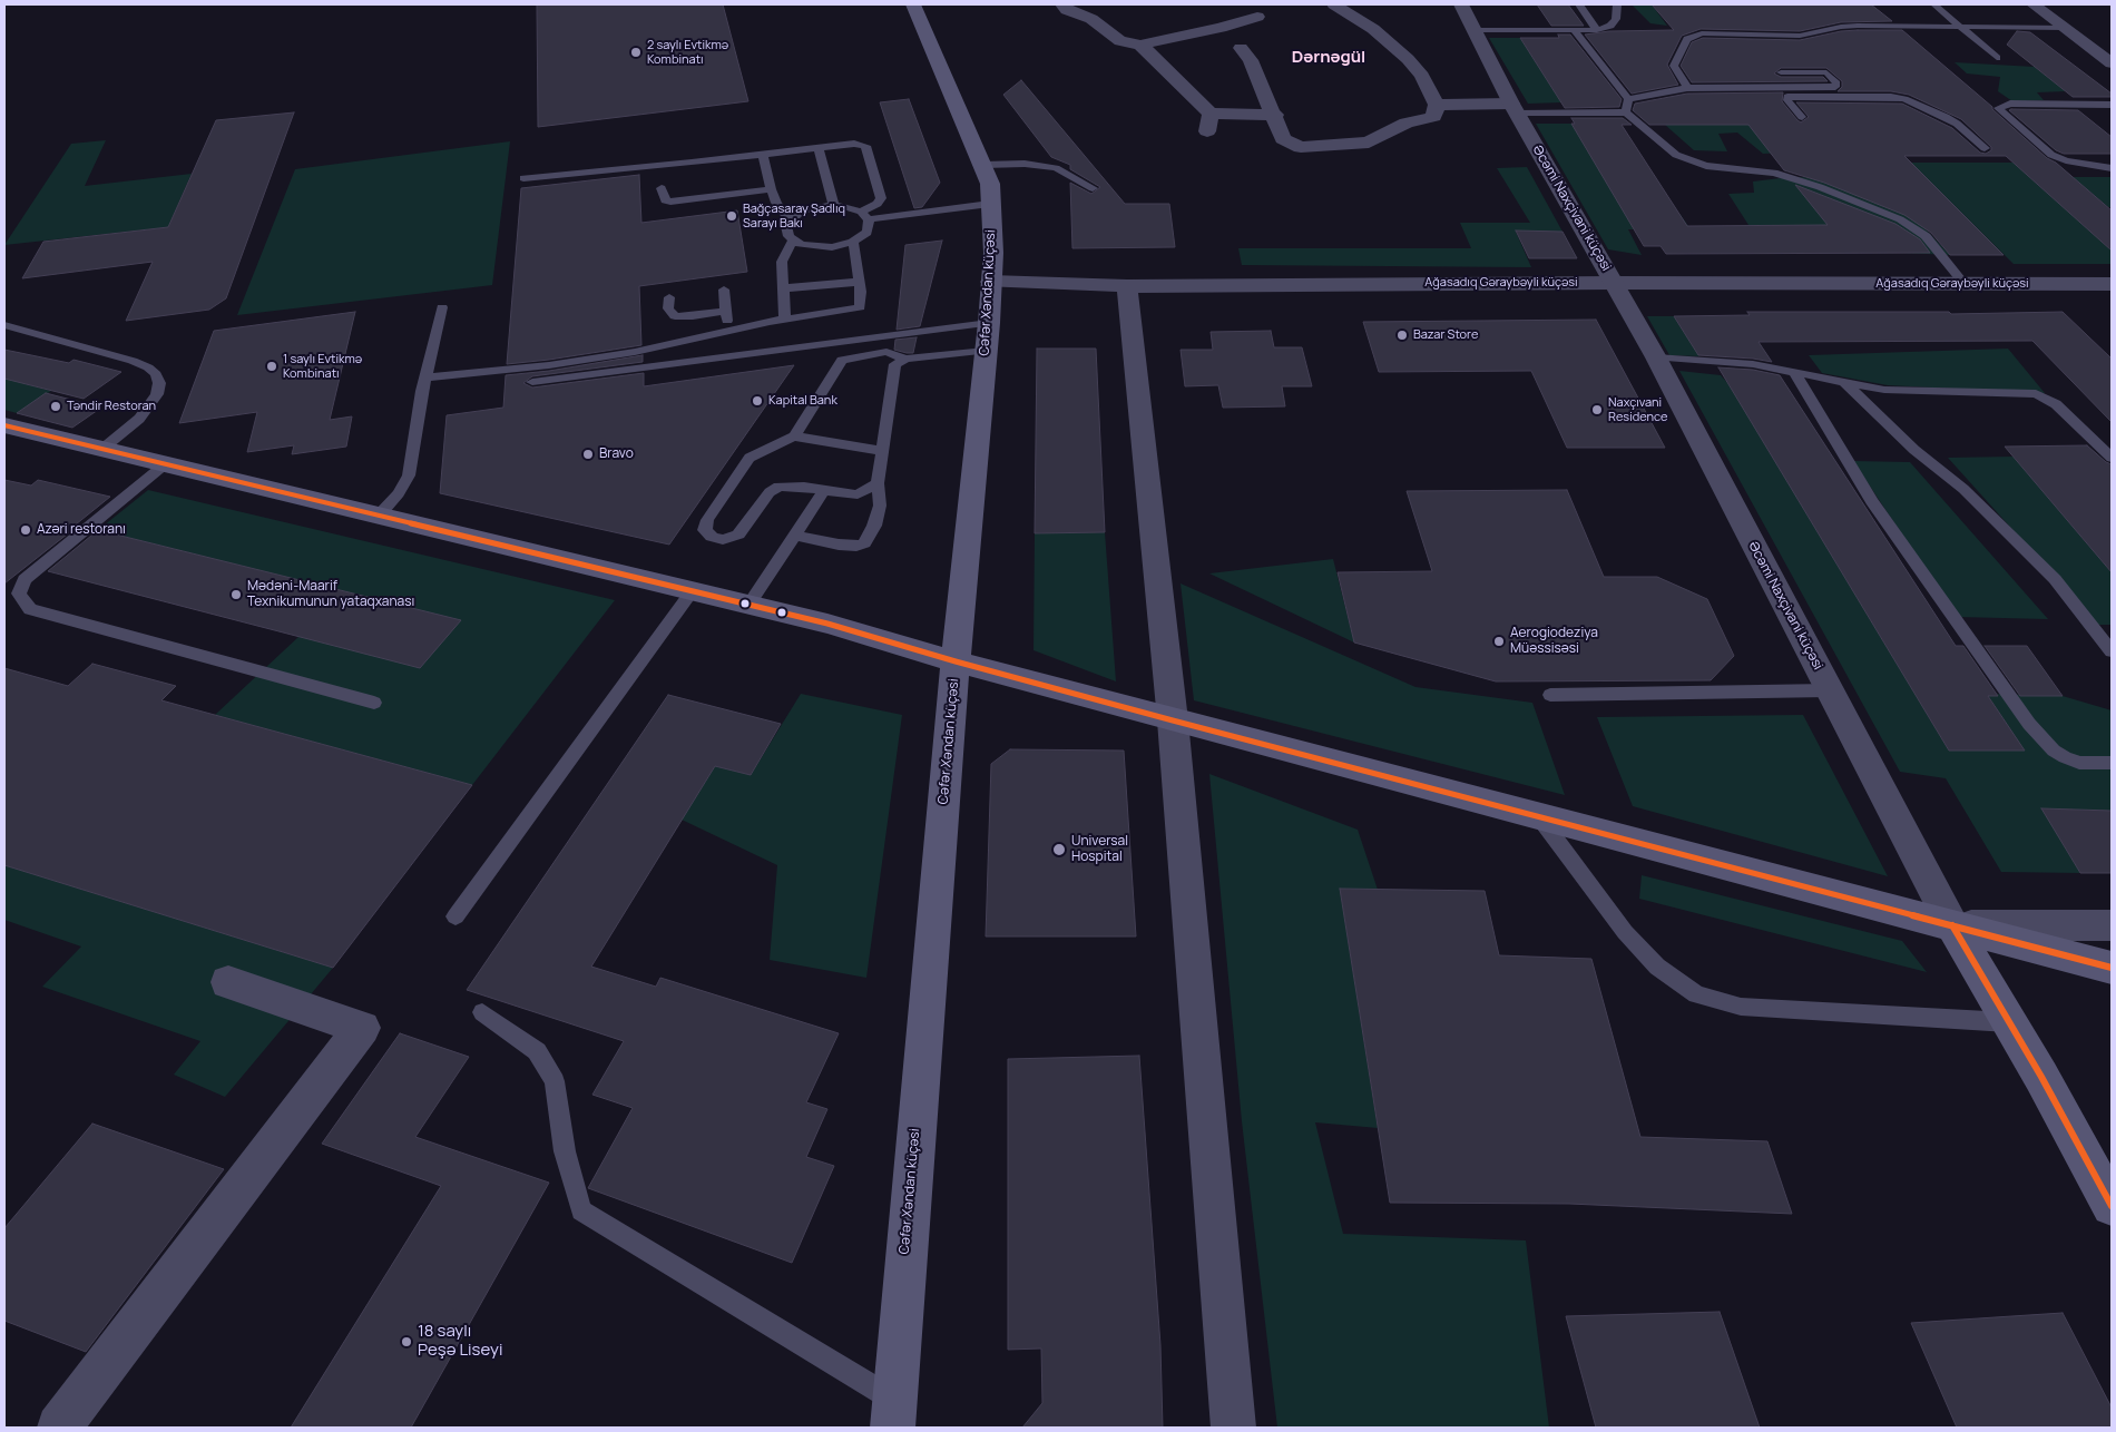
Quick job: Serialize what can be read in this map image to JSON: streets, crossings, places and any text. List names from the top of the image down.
{
  "streets": {
    "main road": ["Əcəmi Naxçivani küçəsi", "Cəfər Xəndan küçəsi"],
    "street": ["Ağasadıq Gəraybəyli küçəsi"]
  },
  "crossings": [
    ["Əcəmi Naxçivani küçəsi", "Ağasadıq Gəraybəyli küçəsi"],
    ["Ağasadıq Gəraybəyli küçəsi", "Cəfər Xəndan küçəsi"]
  ],
  "districts": ["Dərnəgül"],
  "places": [
    "2 saylı Evtikmə Kombinatı",
    "Bağçasaray Şadlıq Sarayı Bakı",
    "Bazar Store",
    "1 saylı Evtikmə Kombinatı",
    "Kapital Bank",
    "Təndir Restoran",
    "Naxçıvani Residence",
    "Bravo",
    "Azəri restoranı",
    "Mədəni-Maarif Texnikumunun yataqxanası",
    "Aerogiodeziya Müəssisəsi",
    "Universal Hospital",
    "18 saylı Peşə Liseyi"
  ]
}
